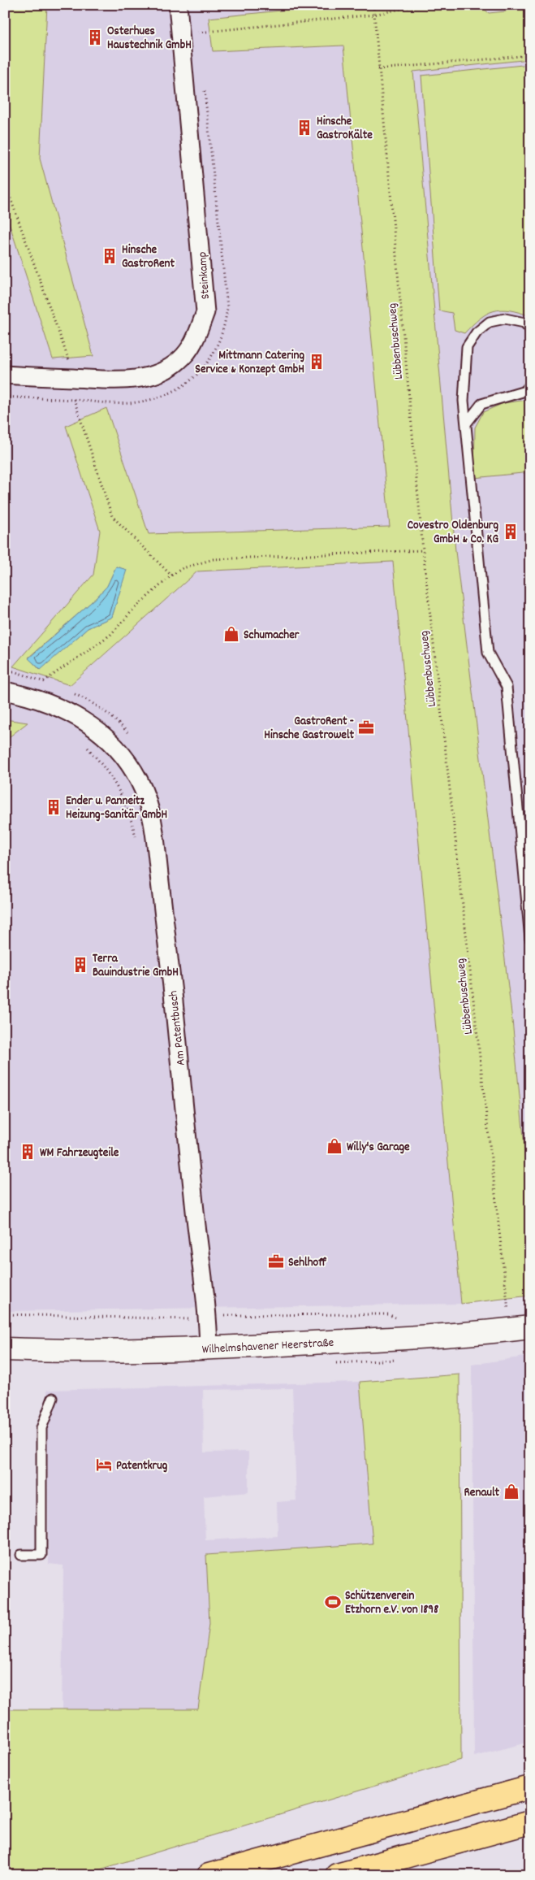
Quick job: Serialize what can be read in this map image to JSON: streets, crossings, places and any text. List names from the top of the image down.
{
  "streets": {
    "street": ["Steinkamp", "Am Patentbusch", "Wilhelmshavener Heerstraße"],
    "path": ["Lübbenbuschweg"]
  },
  "crossings": [
    ["Lübbenbuschweg", "Wilhelmshavener Heerstraße"],
    ["Am Patentbusch", "Wilhelmshavener Heerstraße"]
  ],
  "places": {
    "building": [
      "Osterhues Haustechnik GmbH",
      "Hinsche GastroKälte",
      "Hinsche GastroRent",
      "Mittmann Catering Service & Konzept GmbH",
      "Covestro Oldenburg GmbH & Co. KG",
      "Ender u. Panneitz Heizung-Sanitär GmbH",
      "Terra Bauindustrie GmbH",
      "WM Fahrzeugteile"
    ],
    "shop": ["Schumacher", "Willy's Garage", "Renault"],
    "office": ["GastroRent - Hinsche Gastrowelt", "Sehlhoff"],
    "hotel": ["Patentkrug"],
    "sports": ["Schützenverein Etzhorn e.V. von 1898"]
  }
}
